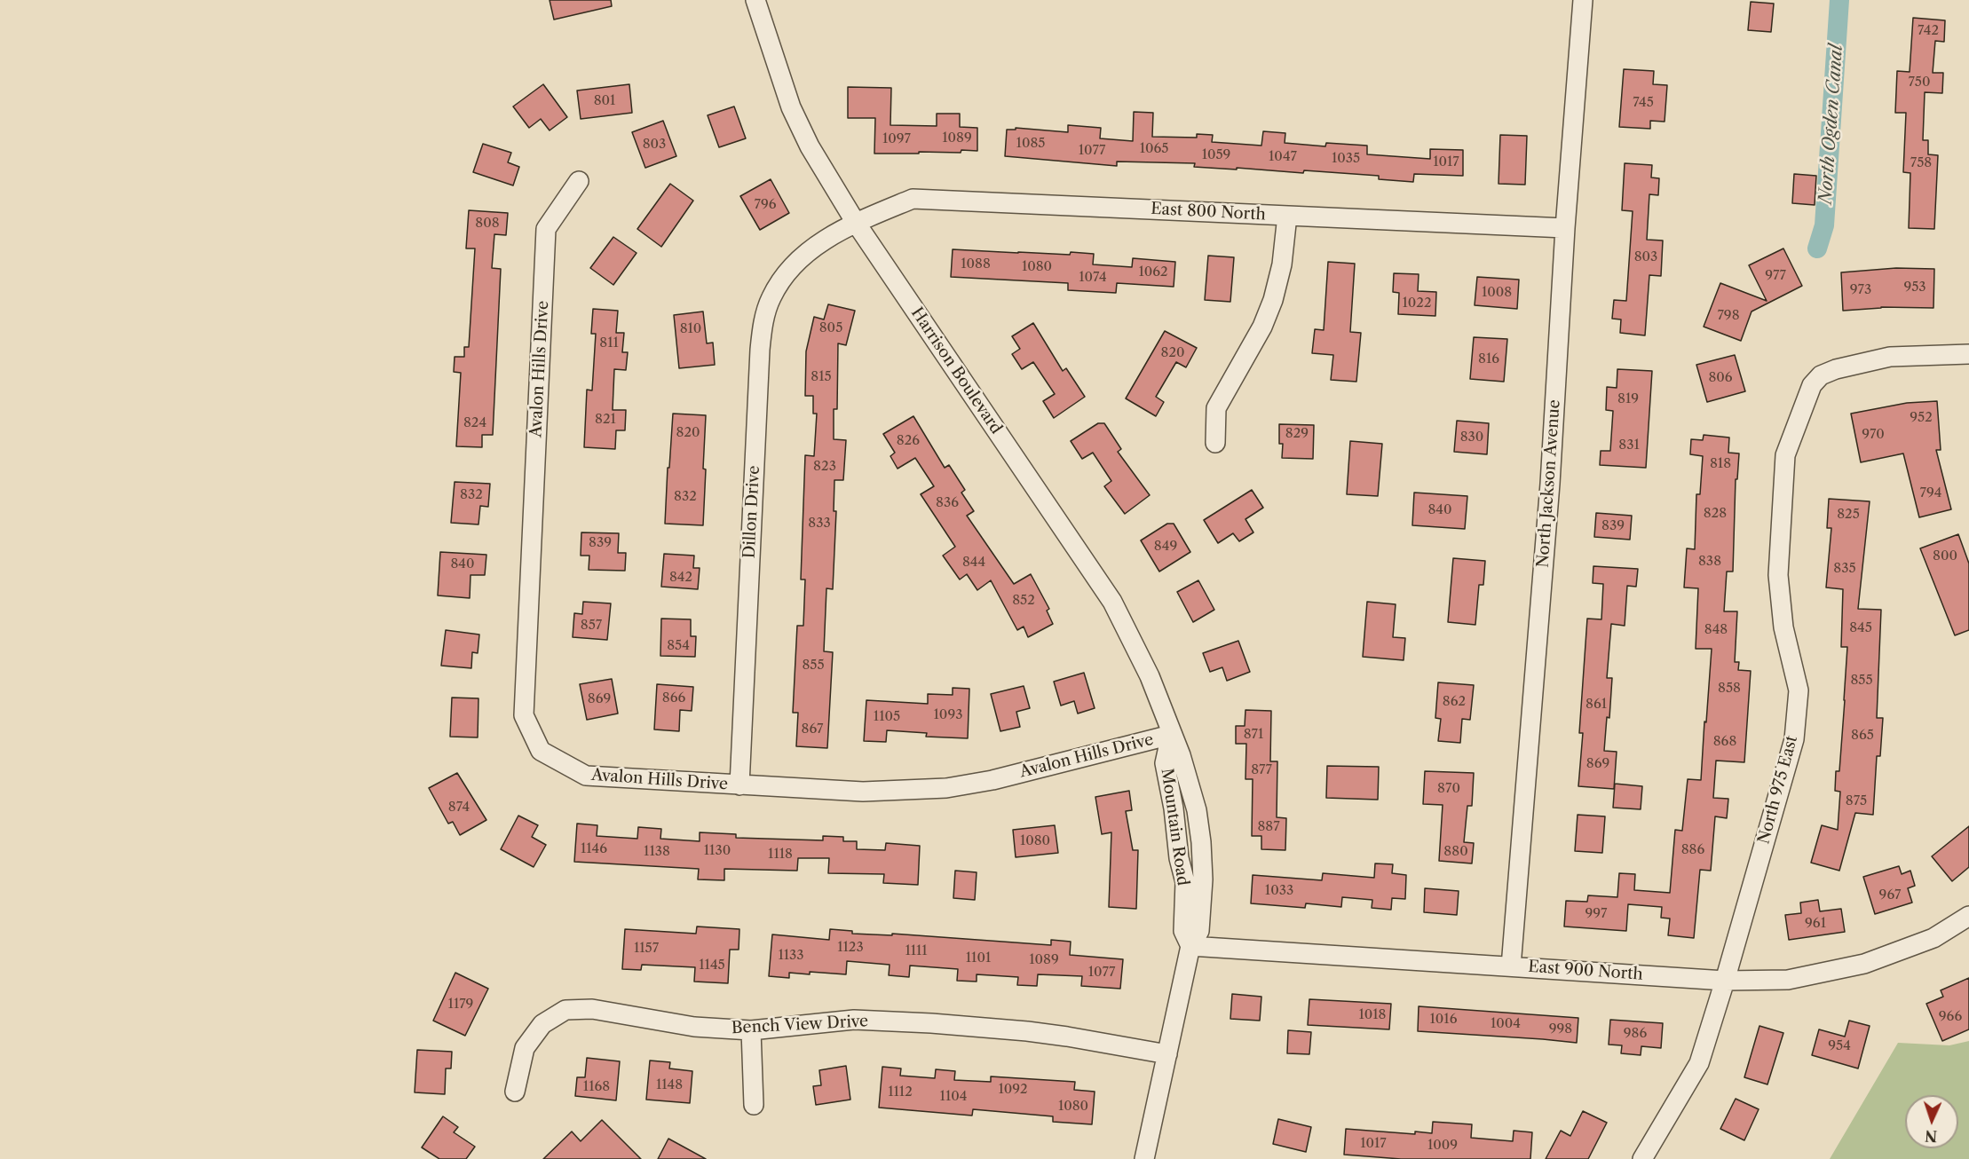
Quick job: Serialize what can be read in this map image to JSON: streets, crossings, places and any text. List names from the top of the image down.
{
  "streets": {
    "street": [
      "East 800 North",
      "Avalon Hills Drive",
      "Harrison Boulevard",
      "North Jackson Avenue",
      "Dillon Drive",
      "North 975 East",
      "Mountain Road",
      "East 900 North",
      "Bench View Drive"
    ]
  },
  "crossings": [
    ["East 800 North", "Harrison Boulevard"],
    ["East 800 North", "North Jackson Avenue"],
    ["East 800 North", "Dillon Drive"],
    ["Avalon Hills Drive", "Harrison Boulevard"],
    ["Avalon Hills Drive", "Dillon Drive"],
    ["Avalon Hills Drive", "Mountain Road"],
    ["Harrison Boulevard", "Mountain Road"],
    ["North Jackson Avenue", "East 900 North"],
    ["North 975 East", "East 900 North"],
    ["Mountain Road", "East 900 North"],
    ["Mountain Road", "Bench View Drive"]
  ],
  "water": ["North Ogden Canal"],
  "house_numbers": [
    "742",
    "750",
    "801",
    "745",
    "1089",
    "1097",
    "1085",
    "803",
    "1065",
    "1077",
    "1059",
    "1047",
    "1035",
    "1017",
    "758",
    "796",
    "808",
    "803",
    "1088",
    "1080",
    "1062",
    "977",
    "1074",
    "953",
    "973",
    "1008",
    "1022",
    "798",
    "805",
    "810",
    "811",
    "820",
    "816",
    "815",
    "806",
    "819",
    "952",
    "821",
    "824",
    "820",
    "829",
    "970",
    "830",
    "826",
    "831",
    "818",
    "823",
    "794",
    "832",
    "832",
    "836",
    "840",
    "828",
    "825",
    "833",
    "839",
    "839",
    "849",
    "800",
    "838",
    "844",
    "840",
    "835",
    "842",
    "852",
    "857",
    "845",
    "848",
    "854",
    "855",
    "855",
    "858",
    "866",
    "869",
    "862",
    "861",
    "1093",
    "1105",
    "867",
    "871",
    "865",
    "868",
    "869",
    "877",
    "870",
    "875",
    "874",
    "887",
    "1080",
    "1146",
    "886",
    "1130",
    "1138",
    "880",
    "1118",
    "1033",
    "967",
    "997",
    "961",
    "1123",
    "1157",
    "1111",
    "1133",
    "1101",
    "1089",
    "1145",
    "1077",
    "1179",
    "1018",
    "966",
    "1016",
    "1004",
    "998",
    "986",
    "954",
    "1148",
    "1168",
    "1092",
    "1112",
    "1104",
    "1080",
    "1017",
    "1009"
  ],
  "north": "bottom"
}
